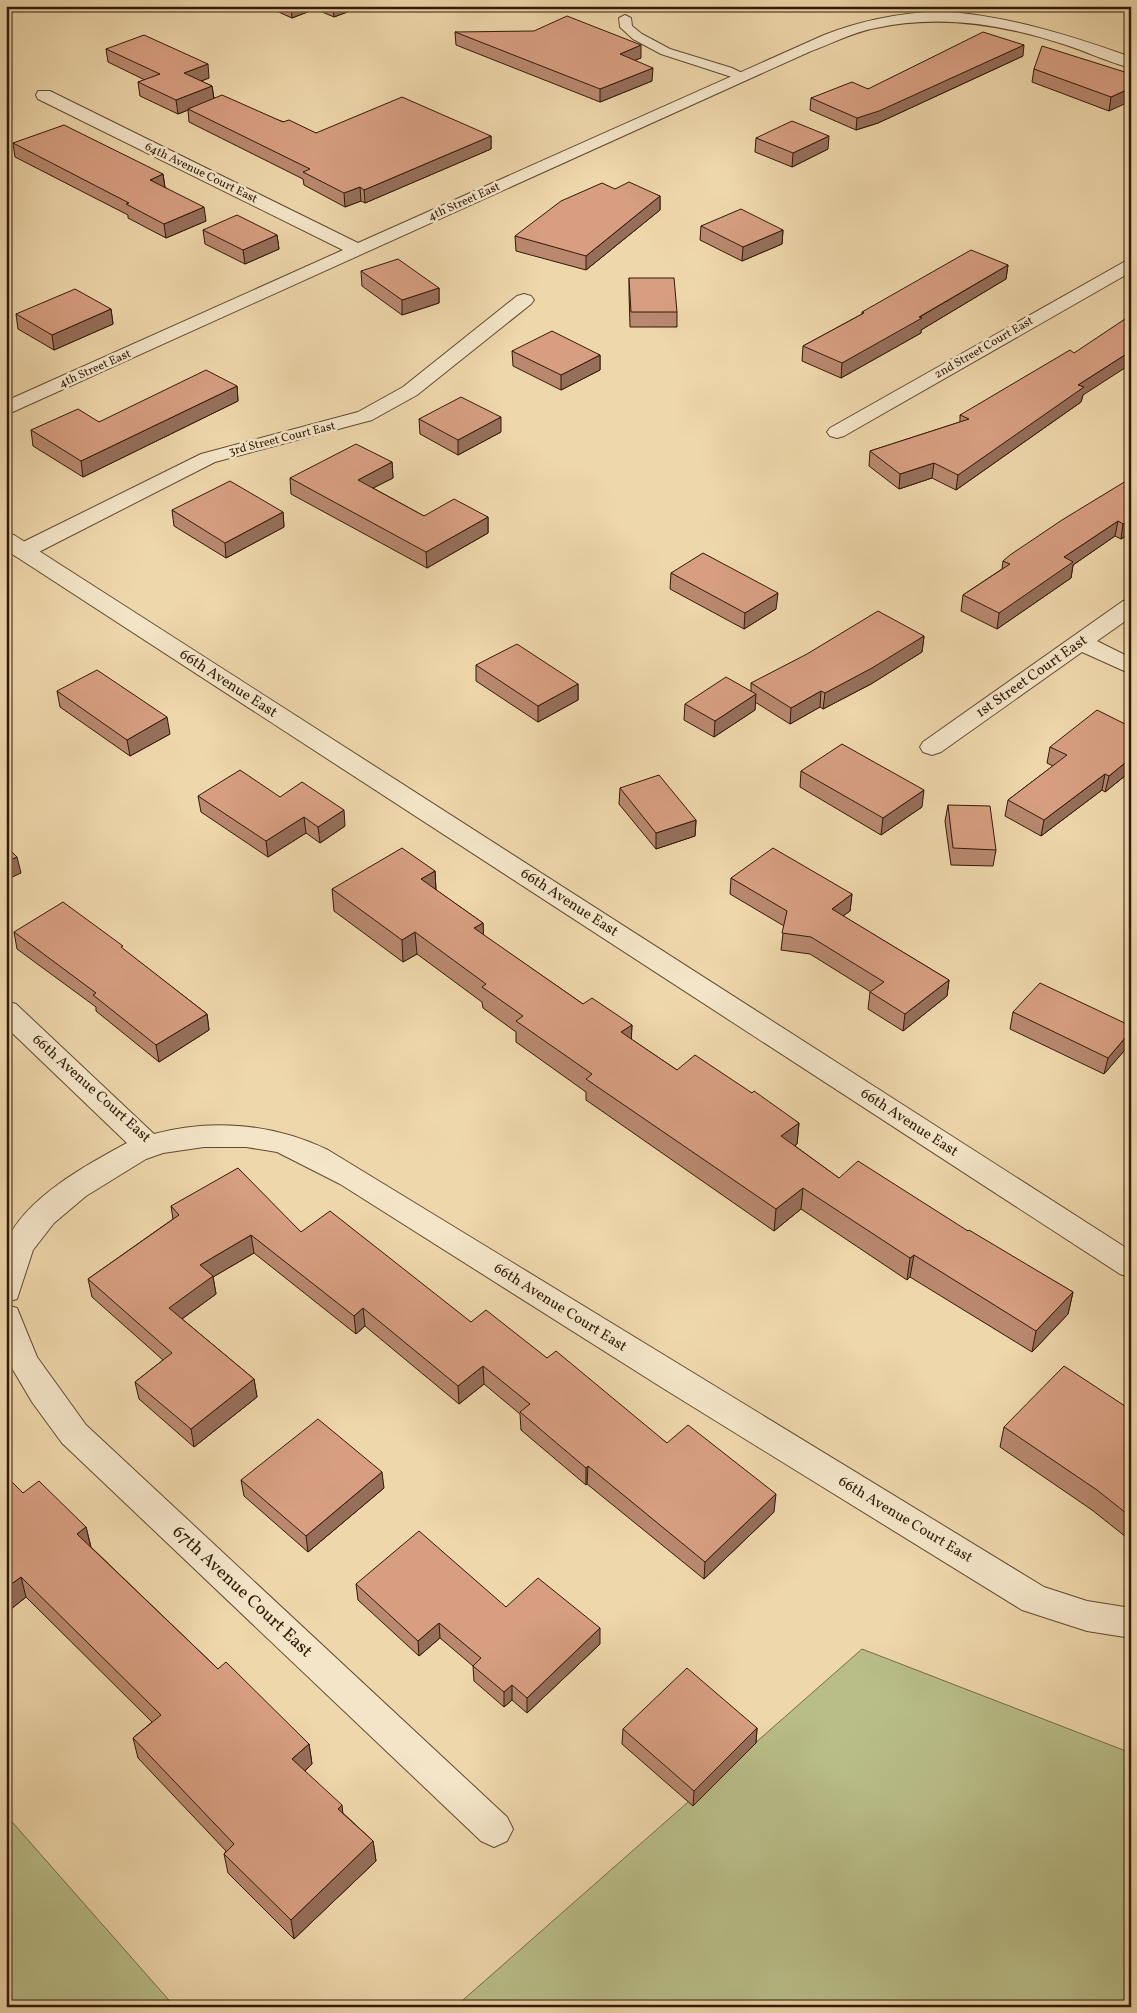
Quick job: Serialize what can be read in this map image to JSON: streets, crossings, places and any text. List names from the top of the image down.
{
  "streets": {
    "street": [
      "64th Avenue Court East",
      "4th Street East",
      "2nd Street Court East",
      "3rd Street Court East",
      "1st Street Court East",
      "66th Avenue East",
      "66th Avenue Court East",
      "67th Avenue Court East"
    ]
  },
  "crossings": [
    ["64th Avenue Court East", "4th Street East"],
    ["3rd Street Court East", "66th Avenue East"]
  ]
}
